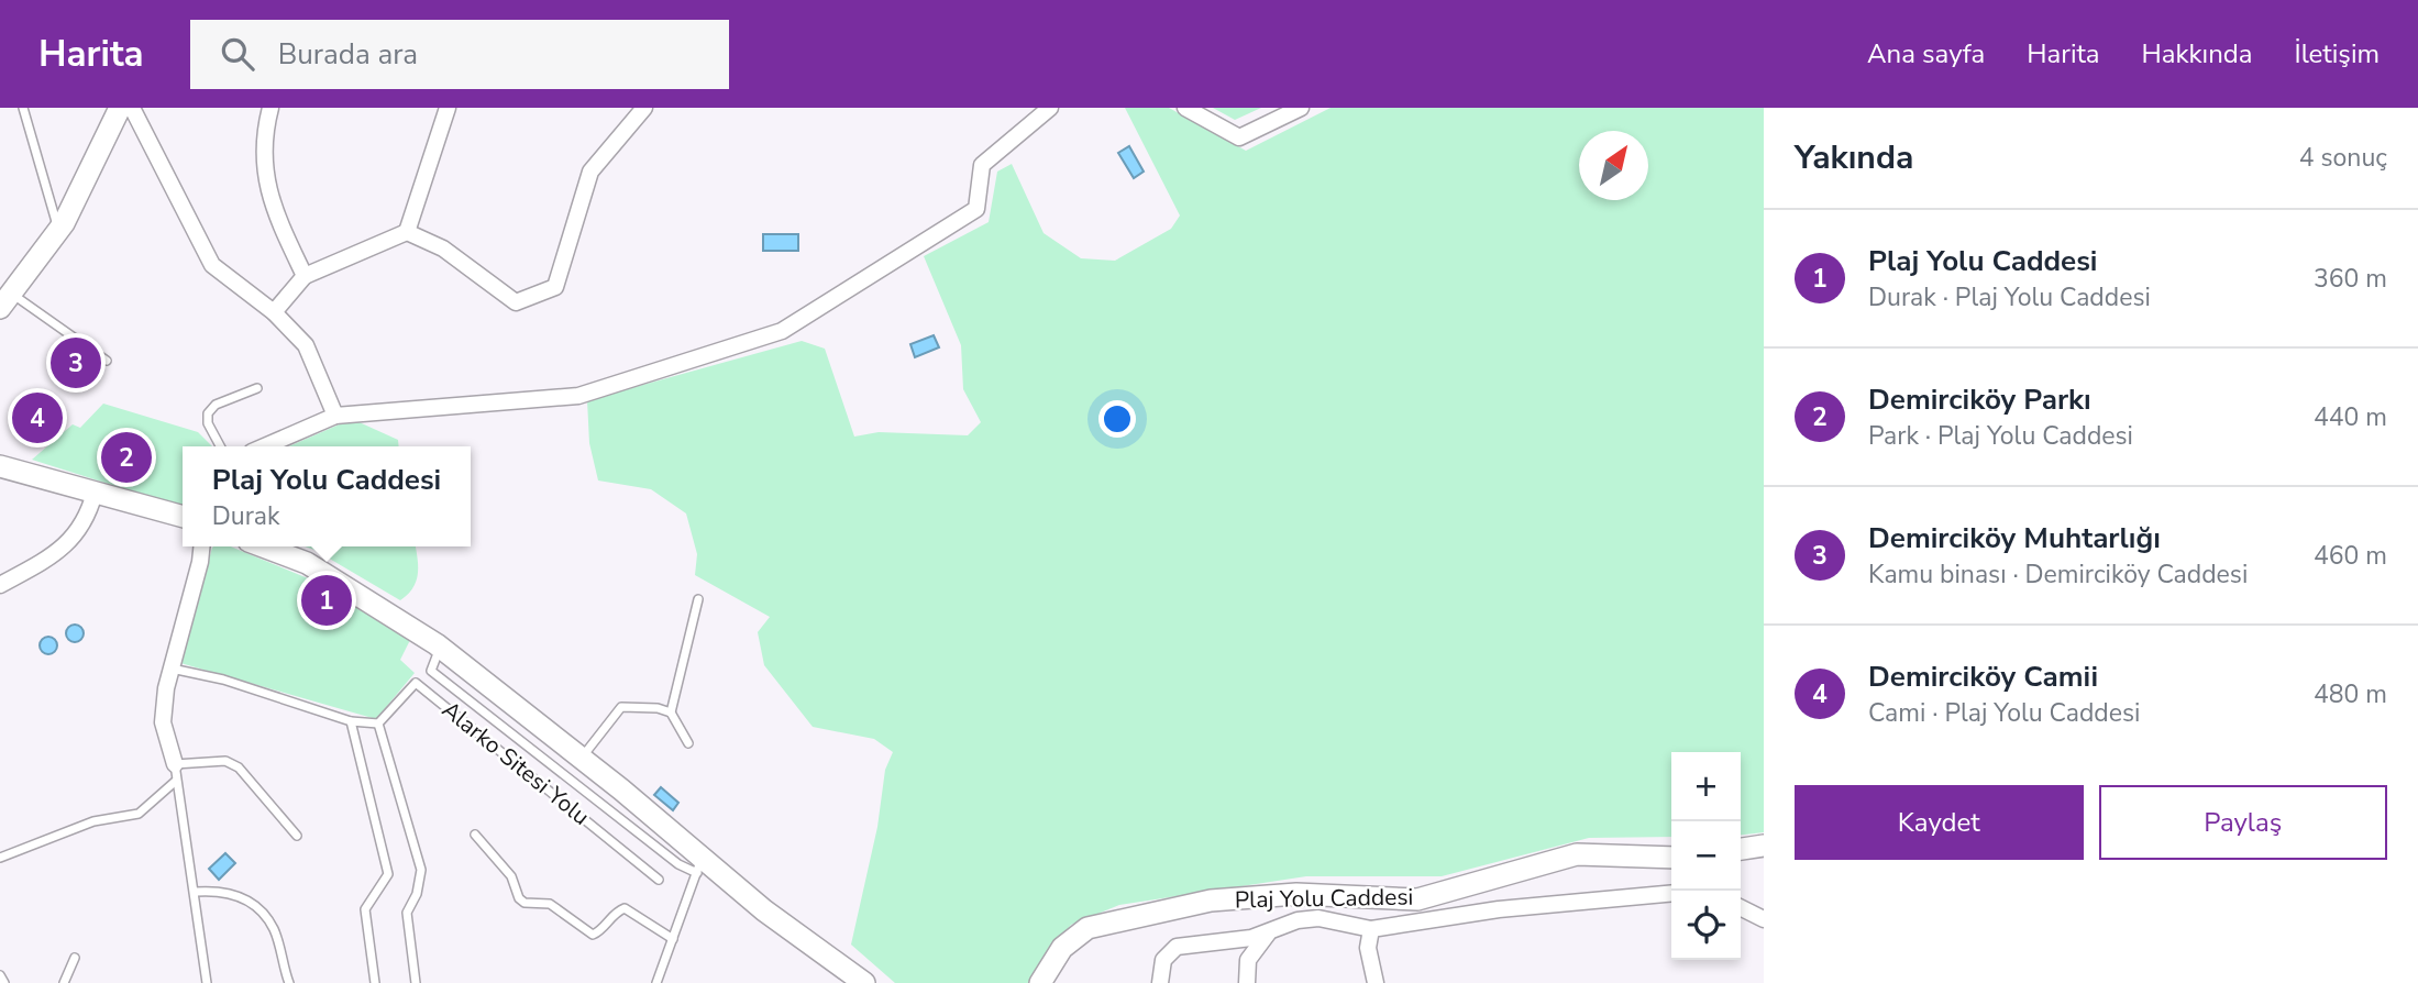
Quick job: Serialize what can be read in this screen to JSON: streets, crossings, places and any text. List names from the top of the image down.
{
  "streets": {
    "street": ["Plaj Yolu Caddesi"],
    "lane": ["Alarko Sitesi Yolu"]
  },
  "north": "top right",
  "page": {
    "header": "Harita",
    "search": "Burada ara",
    "nav": [
      "Ana sayfa",
      "Harita",
      "Hakkında",
      "İletişim"
    ],
    "heading": ["Yakında", "4 sonuç"],
    "list": [
      {
        "mark": "1",
        "name": "Plaj Yolu Caddesi",
        "note": "Durak · Plaj Yolu Caddesi",
        "value": "360 m"
      },
      {
        "mark": "2",
        "name": "Demirciköy Parkı",
        "note": "Park · Plaj Yolu Caddesi",
        "value": "440 m"
      },
      {
        "mark": "3",
        "name": "Demirciköy Muhtarlığı",
        "note": "Kamu binası · Demirciköy Caddesi",
        "value": "460 m"
      },
      {
        "mark": "4",
        "name": "Demirciköy Camii",
        "note": "Cami · Plaj Yolu Caddesi",
        "value": "480 m"
      }
    ],
    "pins": [
      "3",
      "4",
      "2",
      "1"
    ],
    "popup": ["Plaj Yolu Caddesi", "Durak"],
    "map_buttons": ["+", "−"],
    "buttons": ["Kaydet", "Paylaş"]
  }
}
